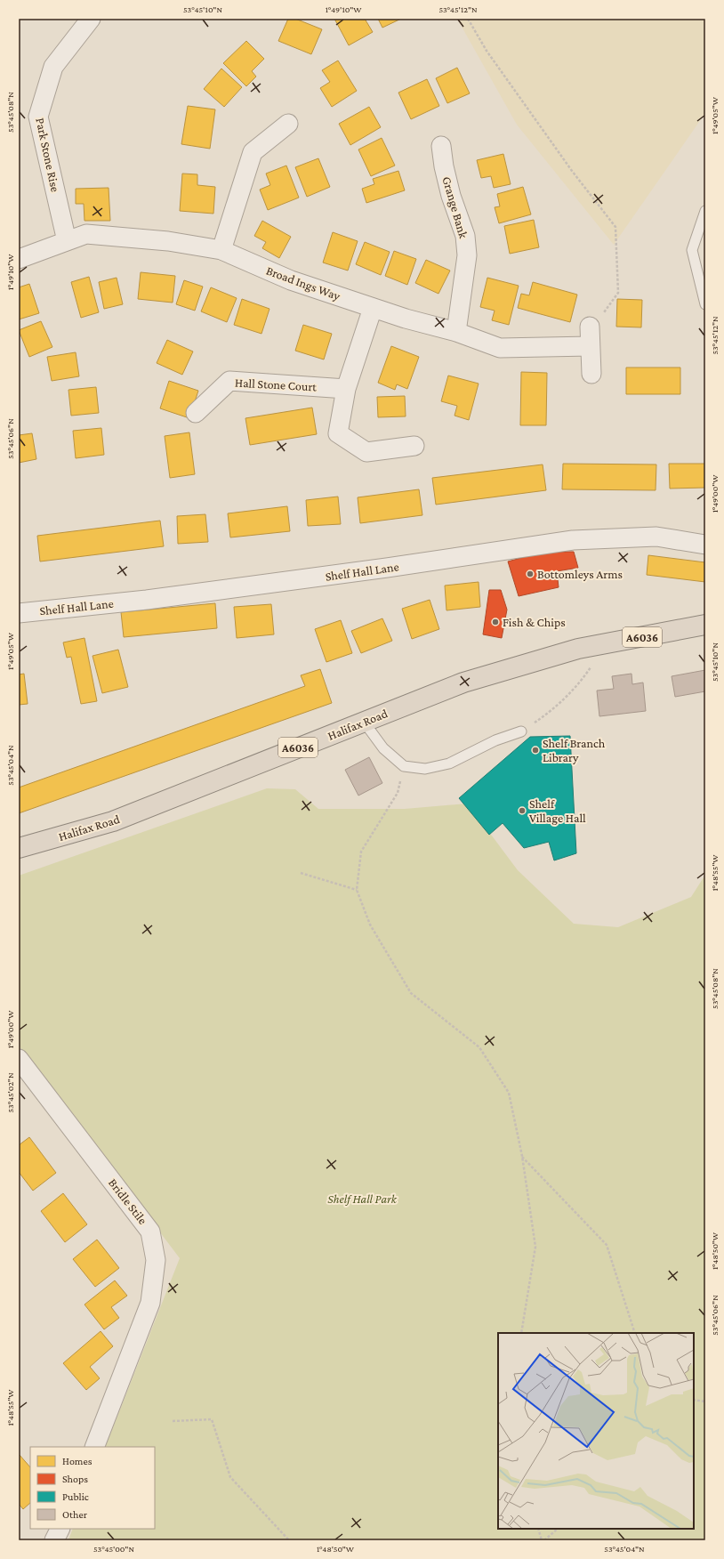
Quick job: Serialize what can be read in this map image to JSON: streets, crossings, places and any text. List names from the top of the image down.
{
  "streets": {
    "highway": ["A6036", "Halifax Road"],
    "street": [
      "Park Stone Rise",
      "Grange Bank",
      "Broad Ings Way",
      "Hall Stone Court",
      "Shelf Hall Lane",
      "Bridle Stile"
    ]
  },
  "crossings": [
    ["Park Stone Rise", "Broad Ings Way"],
    ["Grange Bank", "Broad Ings Way"],
    ["A6036", "Halifax Road"]
  ],
  "parks": ["Shelf Hall Park"],
  "places": [
    "Bottomleys Arms",
    "Fish & Chips",
    "Shelf Branch Library",
    "Shelf Village Hall"
  ],
  "legend": [
    "Homes",
    "Shops",
    "Public",
    "Other"
  ],
  "coordinates": [
    "53°45'10\"N",
    "1°49'10\"W",
    "53°45'12\"N",
    "53°45'08\"N",
    "1°49'05\"W",
    "53°45'06\"N",
    "1°49'00\"W",
    "53°45'04\"N",
    "1°48'55\"W",
    "53°45'02\"N",
    "1°48'50\"W",
    "53°45'00\"N"
  ]
}
